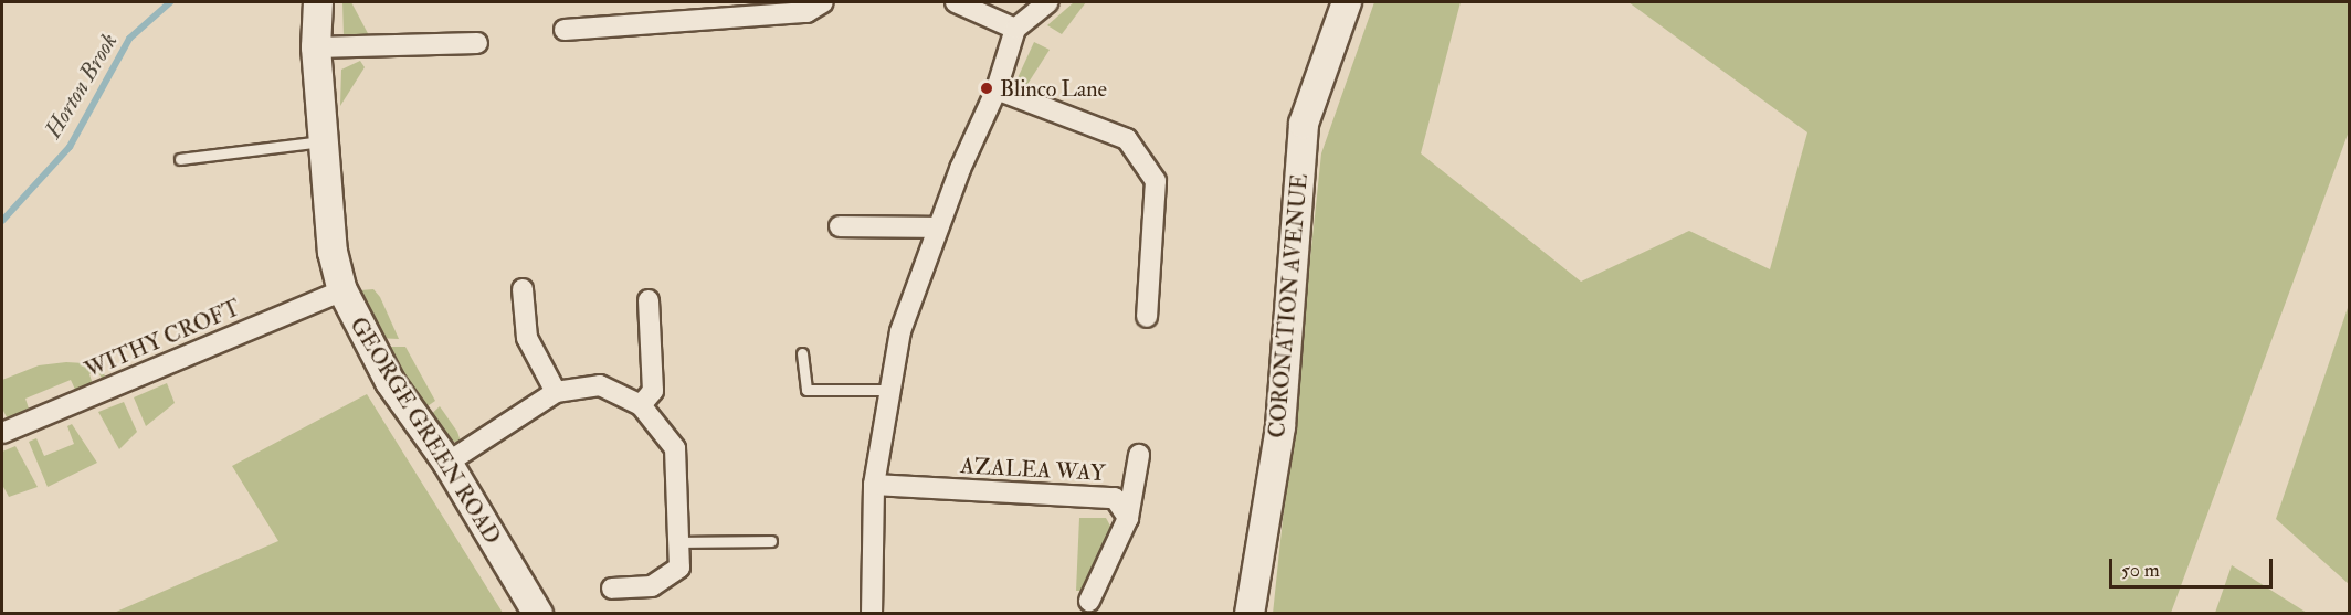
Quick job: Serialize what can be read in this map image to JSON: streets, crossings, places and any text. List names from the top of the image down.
{
  "streets": {
    "street": [
      "CORONATION AVENUE",
      "WITHY CROFT",
      "GEORGE GREEN ROAD",
      "AZALEA WAY"
    ]
  },
  "crossings": [
    ["WITHY CROFT", "GEORGE GREEN ROAD"]
  ],
  "water": ["Horton Brook"],
  "places": ["Blinco Lane"],
  "scale_bar": "50 m"
}
